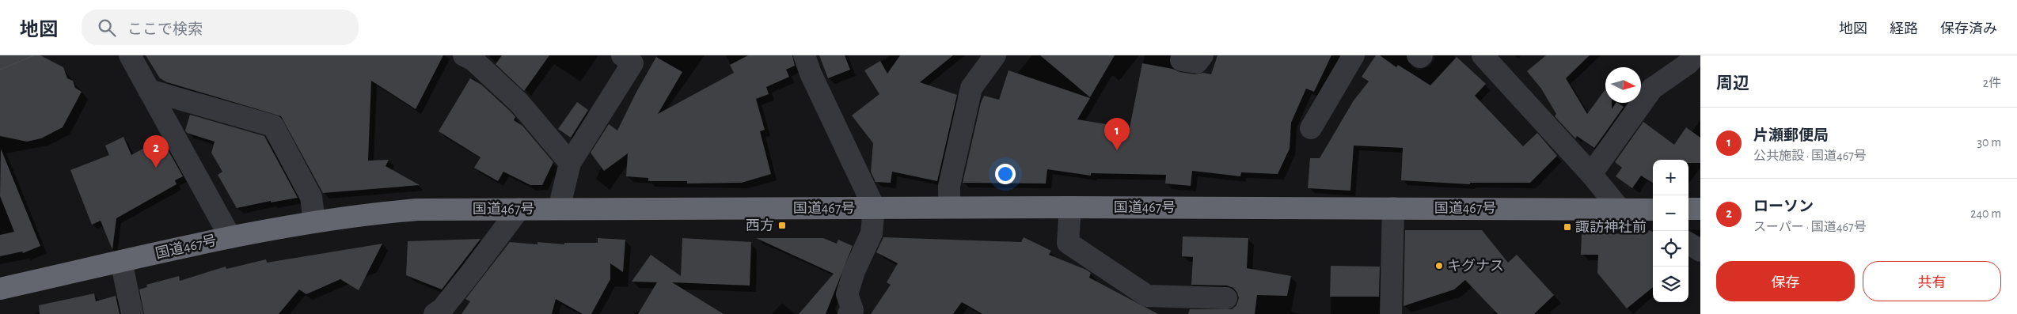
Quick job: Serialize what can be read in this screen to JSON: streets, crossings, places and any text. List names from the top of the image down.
{
  "streets": {
    "highway": ["国道467号"]
  },
  "places": {
    "transit": ["西方", "諏訪神社前"],
    "other": ["キグナス"]
  },
  "north": "right",
  "page": {
    "header": "地図",
    "search": "ここで検索",
    "nav": ["地図", "経路", "保存済み"],
    "heading": ["周辺", "2件"],
    "list": [
      {
        "mark": "1",
        "name": "片瀬郵便局",
        "note": "公共施設 · 国道467号",
        "value": "30 m"
      },
      {
        "mark": "2",
        "name": "ローソン",
        "note": "スーパー · 国道467号",
        "value": "240 m"
      }
    ],
    "pins": ["1", "2"],
    "map_buttons": ["+", "−"],
    "buttons": ["保存", "共有"]
  }
}
